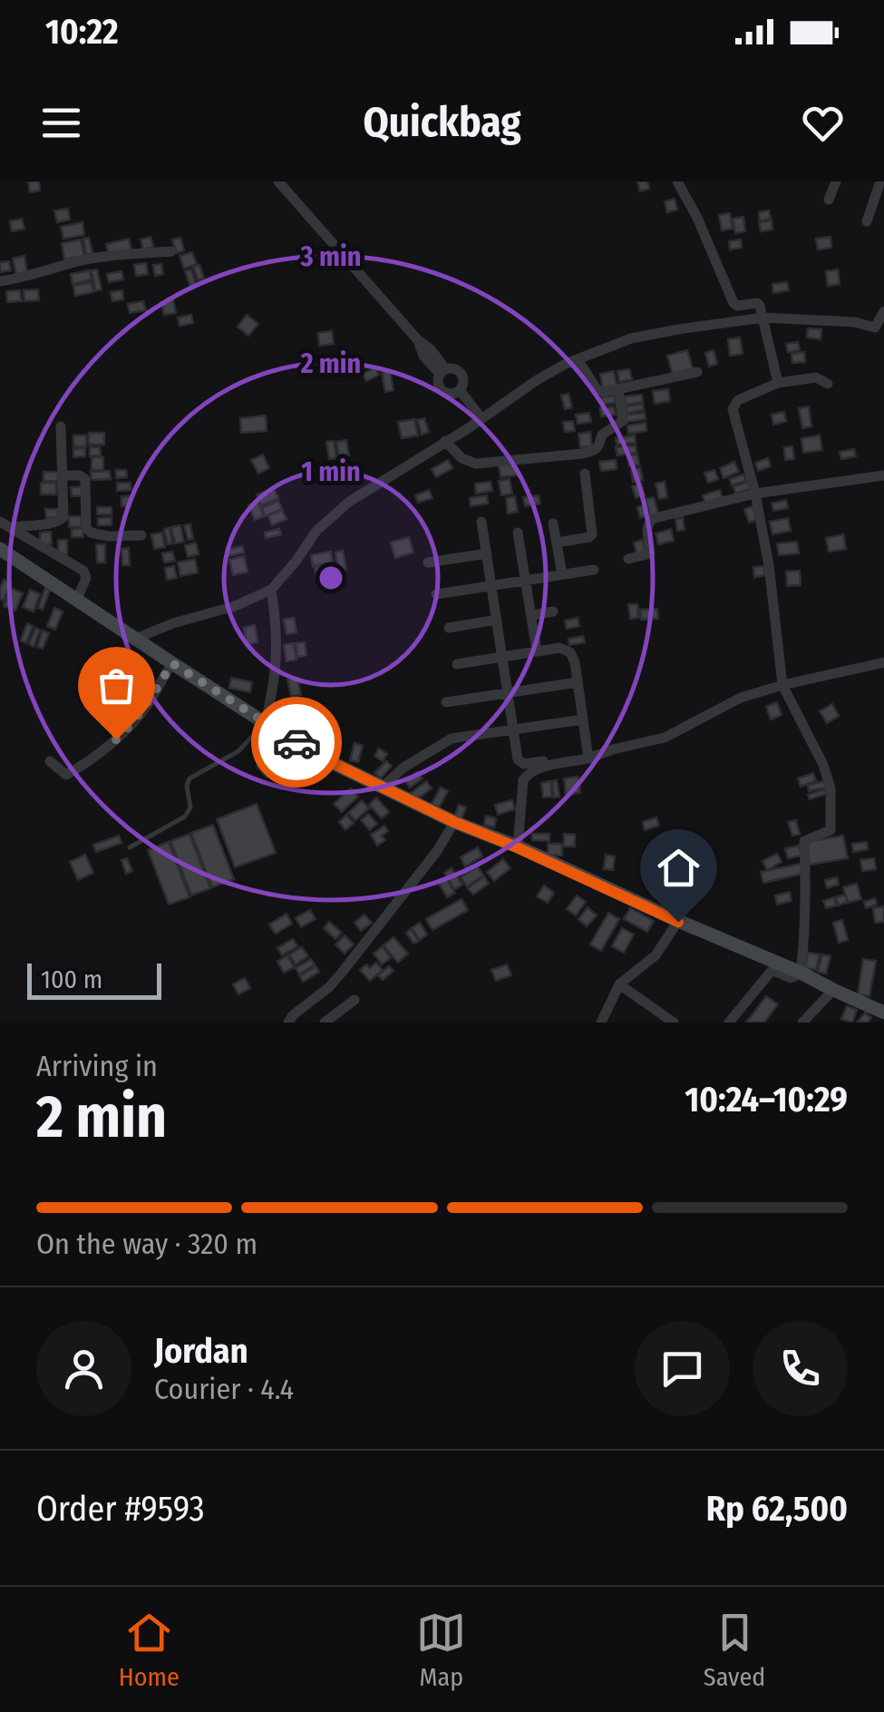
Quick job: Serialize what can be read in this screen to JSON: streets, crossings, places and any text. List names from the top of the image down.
{
  "scale_bar": "100 m",
  "page": {
    "status": "10:22",
    "header": "Quickbag",
    "scale": "100 m",
    "heading": ["2 min", "Arriving in", "10:24–10:29"],
    "panel": [
      "Jordan",
      "Courier · 4.4",
      "Order #9593",
      "Rp 62,500"
    ],
    "bar": "On the way · 320 m",
    "tabs": ["Home", "Map", "Saved"]
  },
  "rings": ["3 min", "2 min", "1 min"]
}
